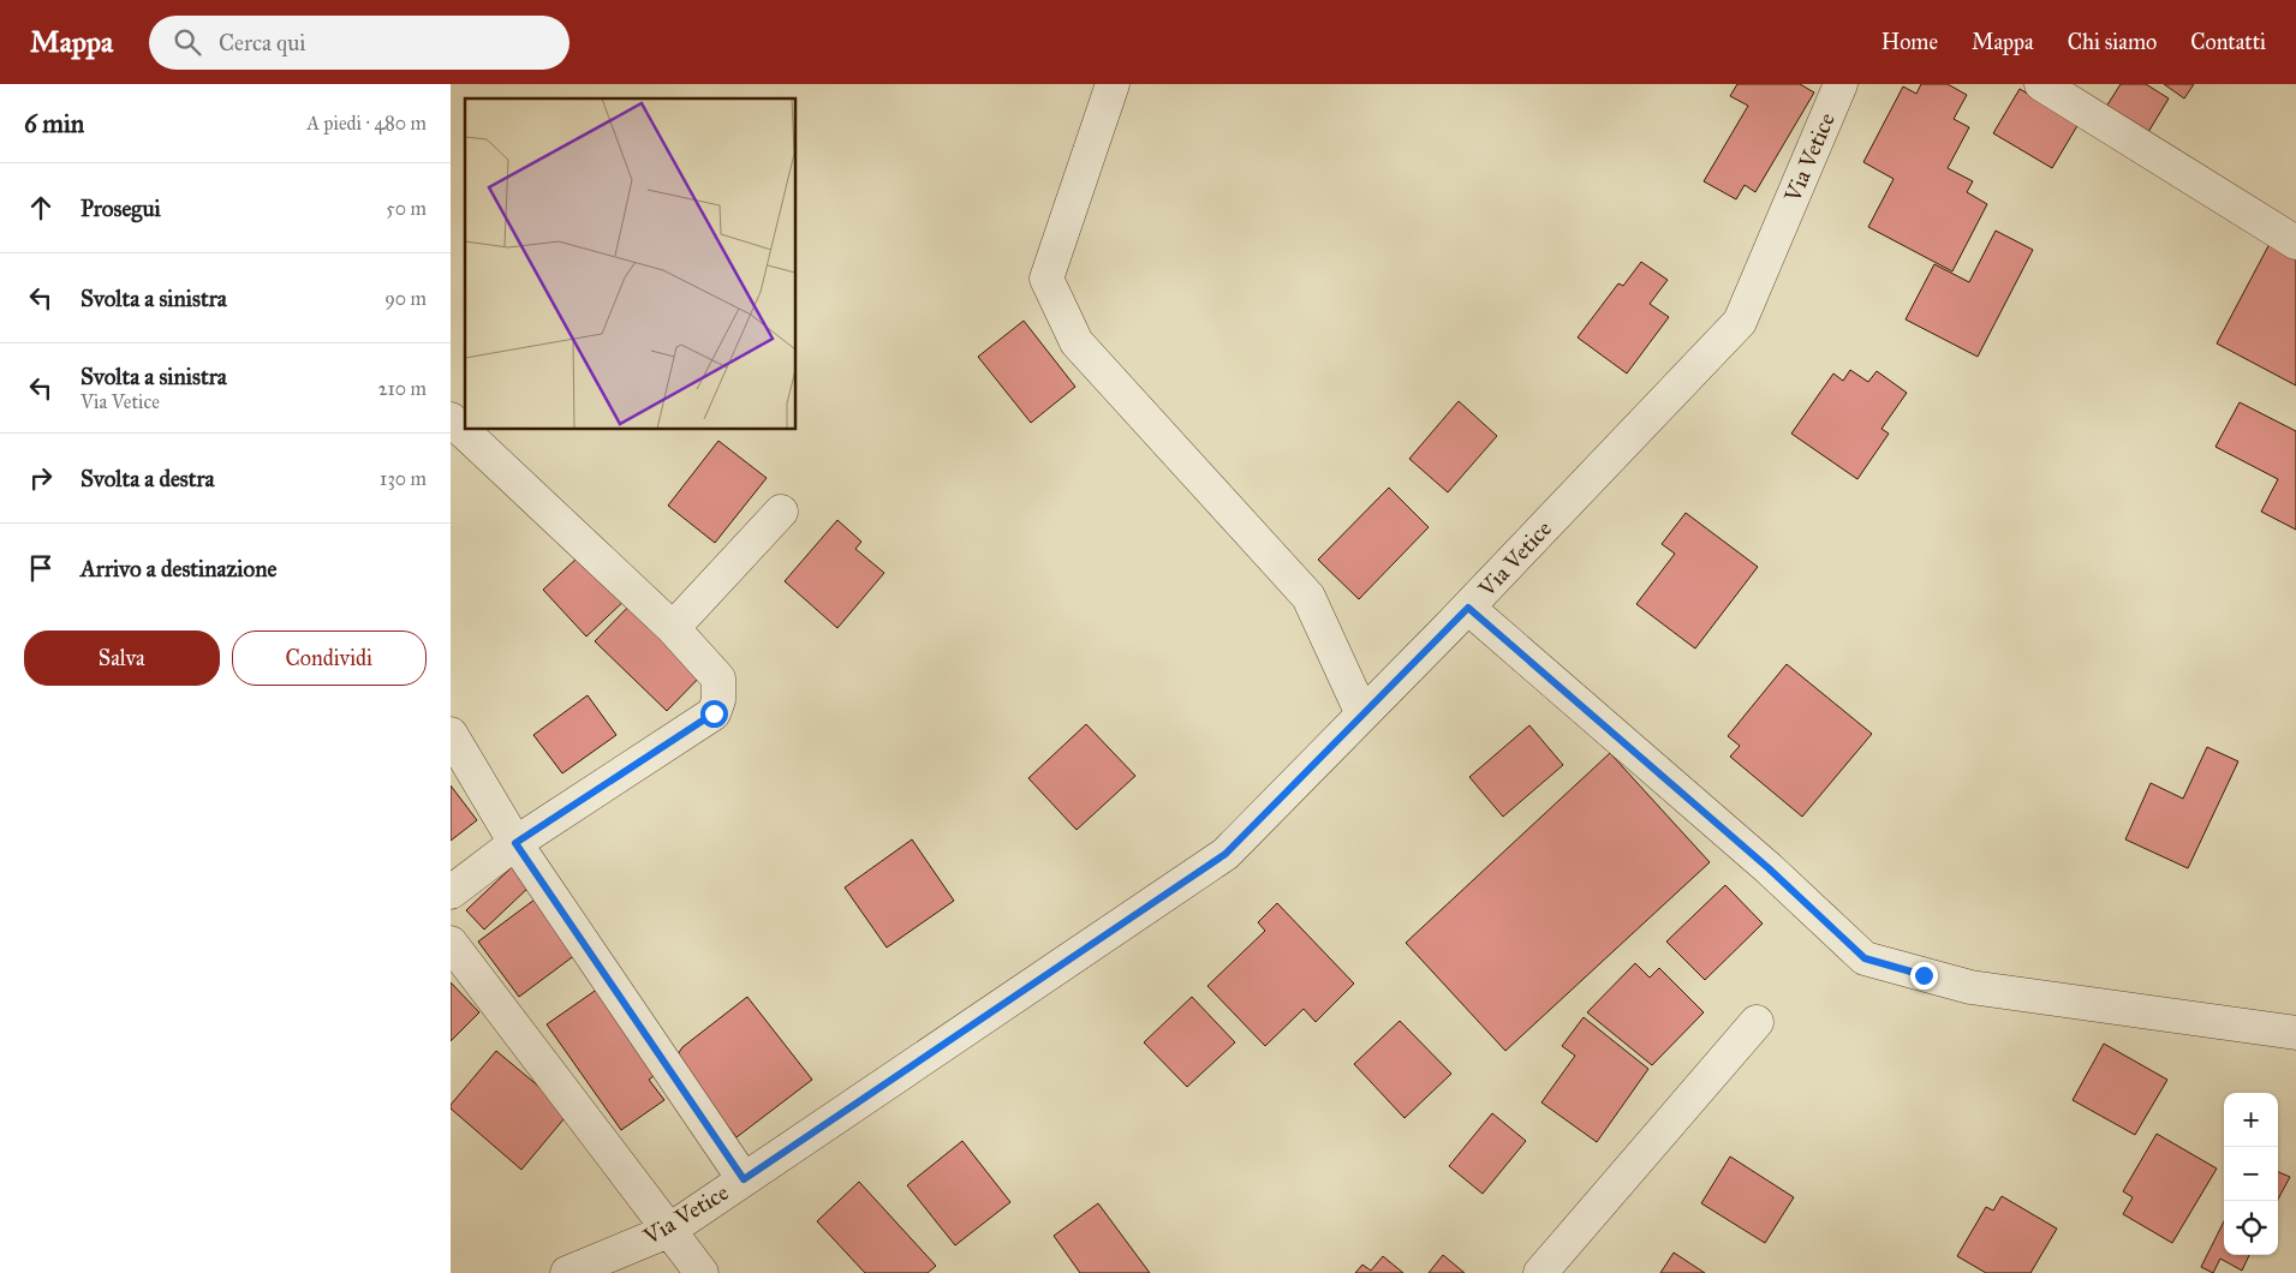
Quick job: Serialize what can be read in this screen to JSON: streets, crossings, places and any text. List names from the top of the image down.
{
  "streets": {
    "street": ["Via Vetice"]
  },
  "page": {
    "header": "Mappa",
    "search": "Cerca qui",
    "nav": [
      "Home",
      "Mappa",
      "Chi siamo",
      "Contatti"
    ],
    "heading": ["6 min", "A piedi · 480 m"],
    "list": [
      ["Prosegui", "50 m"],
      ["Svolta a sinistra", "90 m"],
      ["Svolta a sinistra", "Via Vetice", "210 m"],
      ["Svolta a destra", "130 m"],
      "Arrivo a destinazione"
    ],
    "buttons": ["Salva", "Condividi"],
    "map_buttons": ["+", "−"]
  }
}
